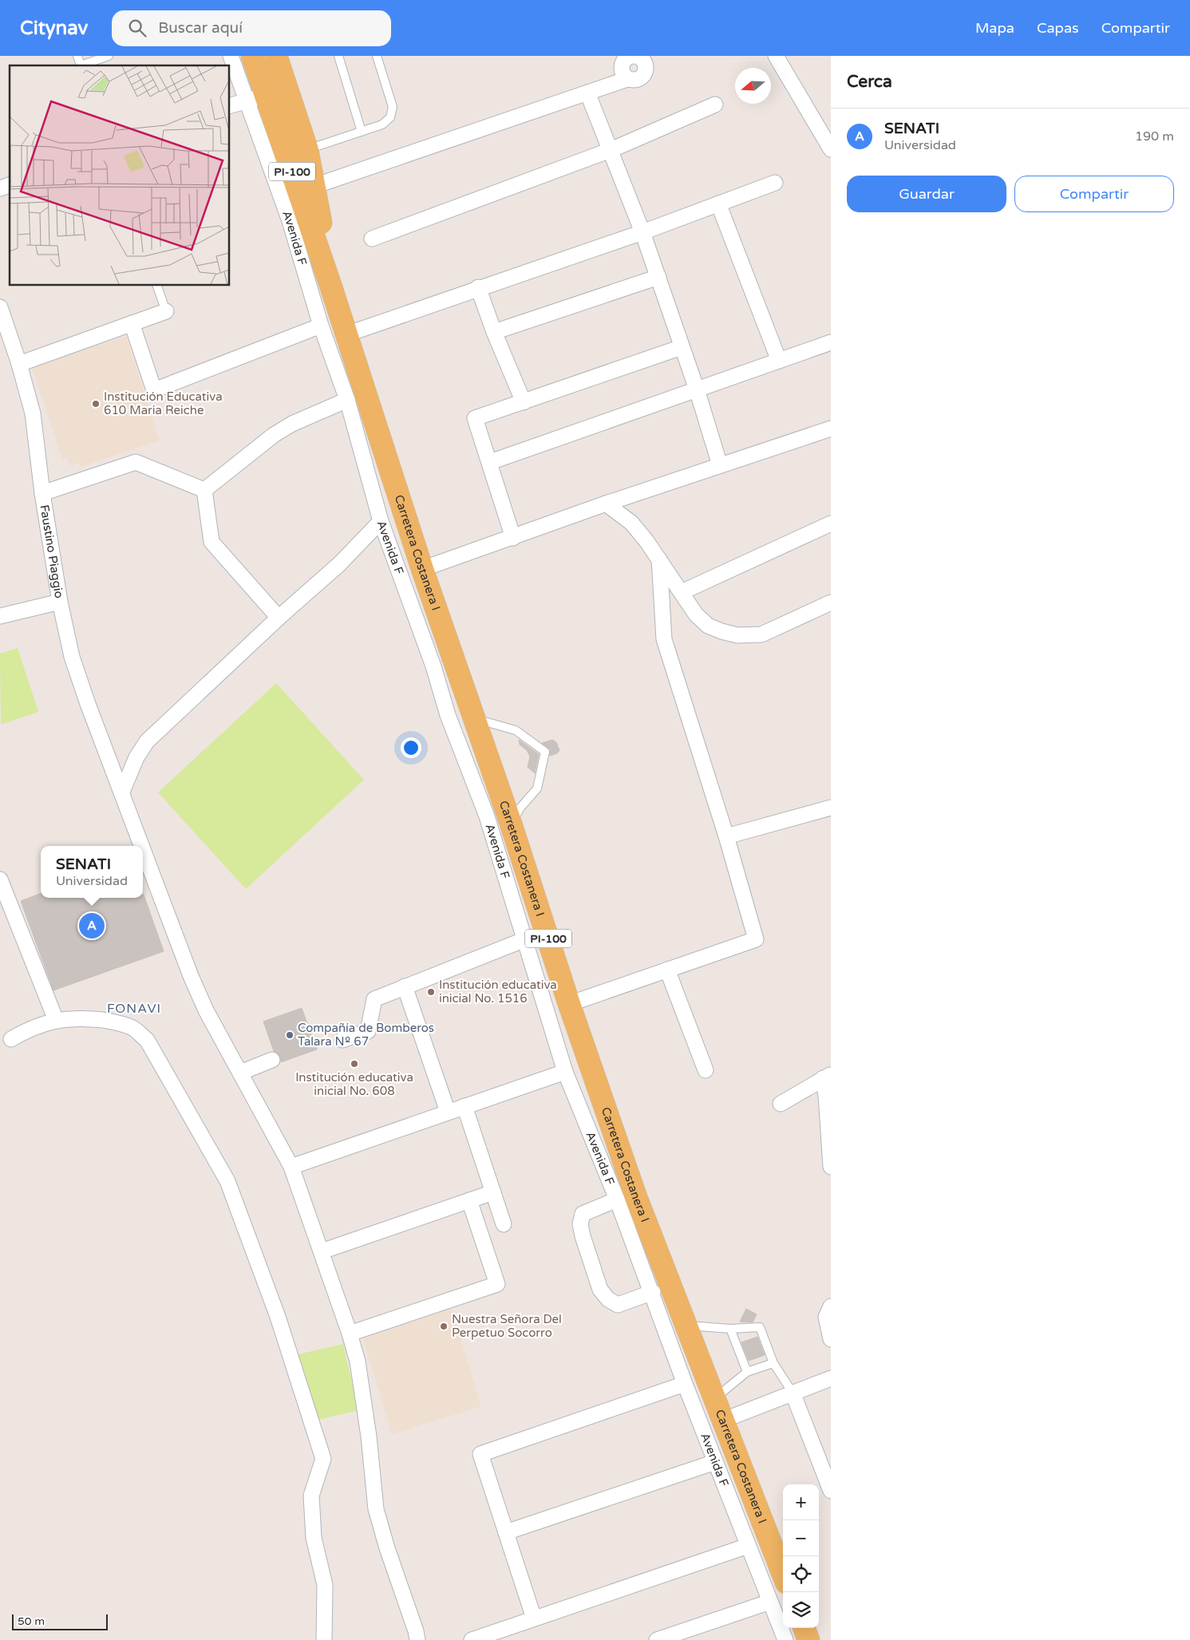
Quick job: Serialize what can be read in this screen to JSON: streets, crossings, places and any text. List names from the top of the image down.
{
  "streets": {
    "main road": ["PI-100", "Carretera Costanera I"],
    "street": ["Avenida F", "Faustino Piaggio"]
  },
  "crossings": [
    ["Avenida F", "Carretera Costanera I"]
  ],
  "districts": ["FONAVI"],
  "places": [
    "Institución Educativa 610 Maria Reiche",
    "Institución educativa inicial No. 1516",
    "Compañía de Bomberos Talara Nº 67",
    "Institución educativa inicial No. 608",
    "Nuestra Señora Del Perpetuo Socorro"
  ],
  "scale_bar": "50 m",
  "north": "left",
  "page": {
    "header": "Citynav",
    "search": "Buscar aquí",
    "nav": ["Mapa", "Capas", "Compartir"],
    "heading": "Cerca",
    "list": [
      {
        "mark": "A",
        "name": "SENATI",
        "note": "Universidad",
        "value": "190 m"
      }
    ],
    "buttons": ["Guardar", "Compartir"],
    "popup": ["SENATI", "Universidad"],
    "pins": "A",
    "map_buttons": ["+", "−"],
    "scale": "50 m"
  }
}
